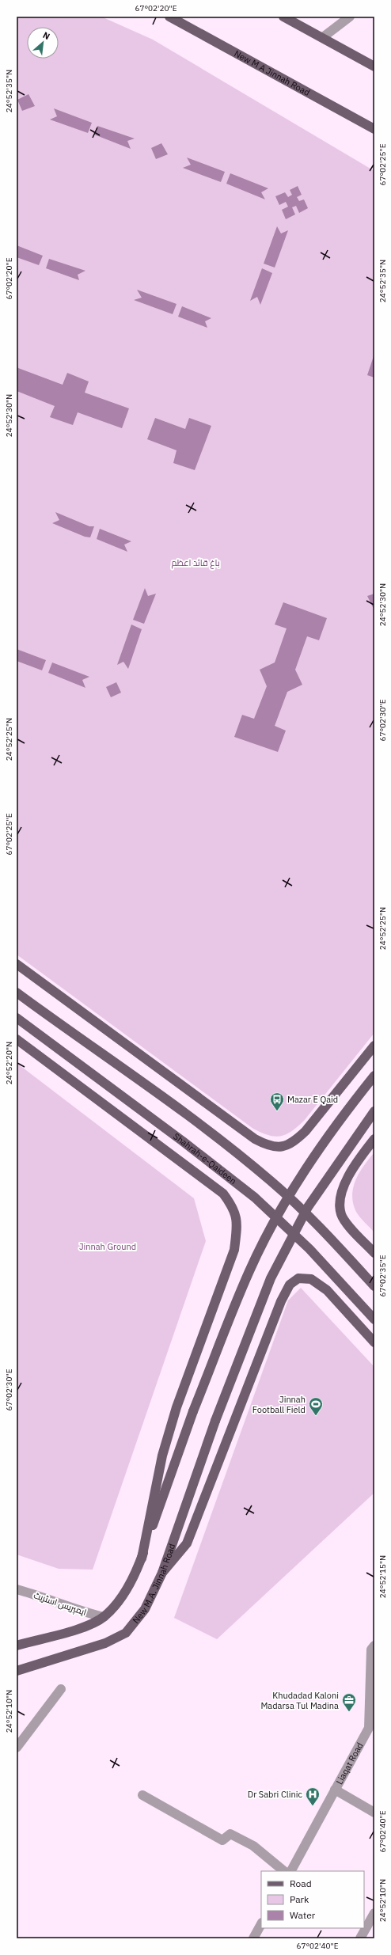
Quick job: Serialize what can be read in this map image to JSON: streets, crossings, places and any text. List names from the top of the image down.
{
  "streets": {
    "main road": ["New M A Jinnah Road", "Shahrah-e-Qaideen", "New M.A. Jinnah Road"],
    "street": ["ایمپریس اسٹریٹ", "Liaqat Road"]
  },
  "parks": ["باغ قائد اعظم", "Jinnah Ground"],
  "places": {
    "bus stop": ["Mazar E Qaid"],
    "sports": ["Jinnah Football Field"],
    "office": ["Khudadad Kaloni Madarsa Tul Madina"],
    "hospital": ["Dr Sabri Clinic"]
  },
  "legend": ["Road", "Park", "Water"],
  "north": "top right",
  "coordinates": [
    "67°02'20\"E",
    "24°52'35\"N",
    "67°02'25\"E",
    "24°52'30\"N",
    "67°02'30\"E",
    "24°52'25\"N",
    "24°52'20\"N",
    "67°02'35\"E",
    "24°52'15\"N",
    "24°52'10\"N",
    "67°02'40\"E"
  ]
}
